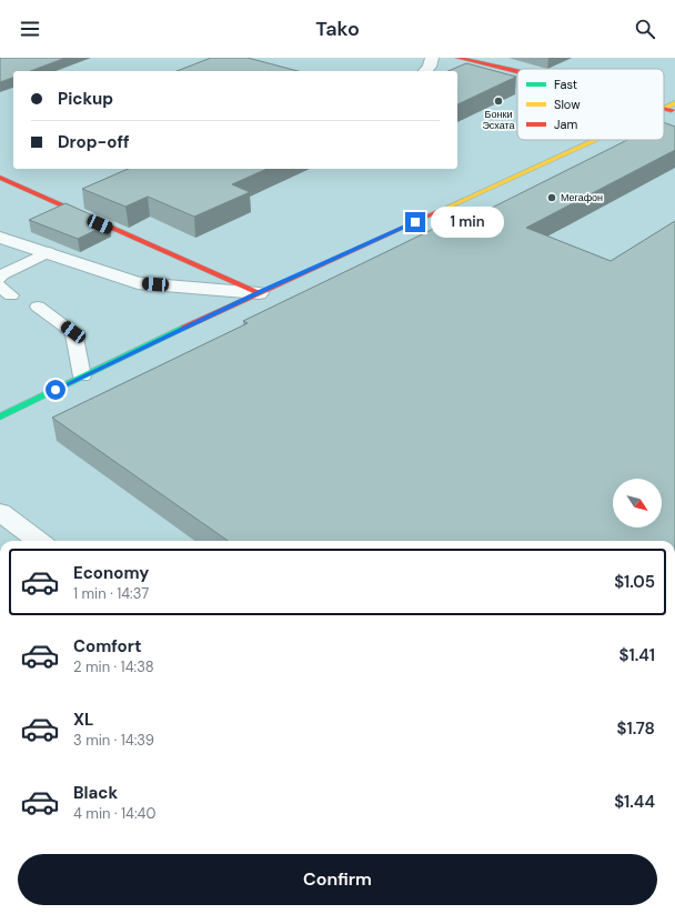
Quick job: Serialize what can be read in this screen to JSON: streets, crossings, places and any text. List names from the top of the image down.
{
  "places": ["Бонки Эсхата", "Мегафон"],
  "legend": ["Fast", "Slow", "Jam"],
  "north": "bottom right",
  "page": {
    "header": "Tako",
    "banner": ["Pickup", "Drop-off"],
    "bubble": "1 min",
    "list": [
      {
        "name": "Economy",
        "note": "1 min · 14:37",
        "value": "$1.05"
      },
      {
        "name": "Comfort",
        "note": "2 min · 14:38",
        "value": "$1.41"
      },
      {
        "name": "XL",
        "note": "3 min · 14:39",
        "value": "$1.78"
      },
      {
        "name": "Black",
        "note": "4 min · 14:40",
        "value": "$1.44"
      }
    ],
    "buttons": "Confirm"
  }
}
